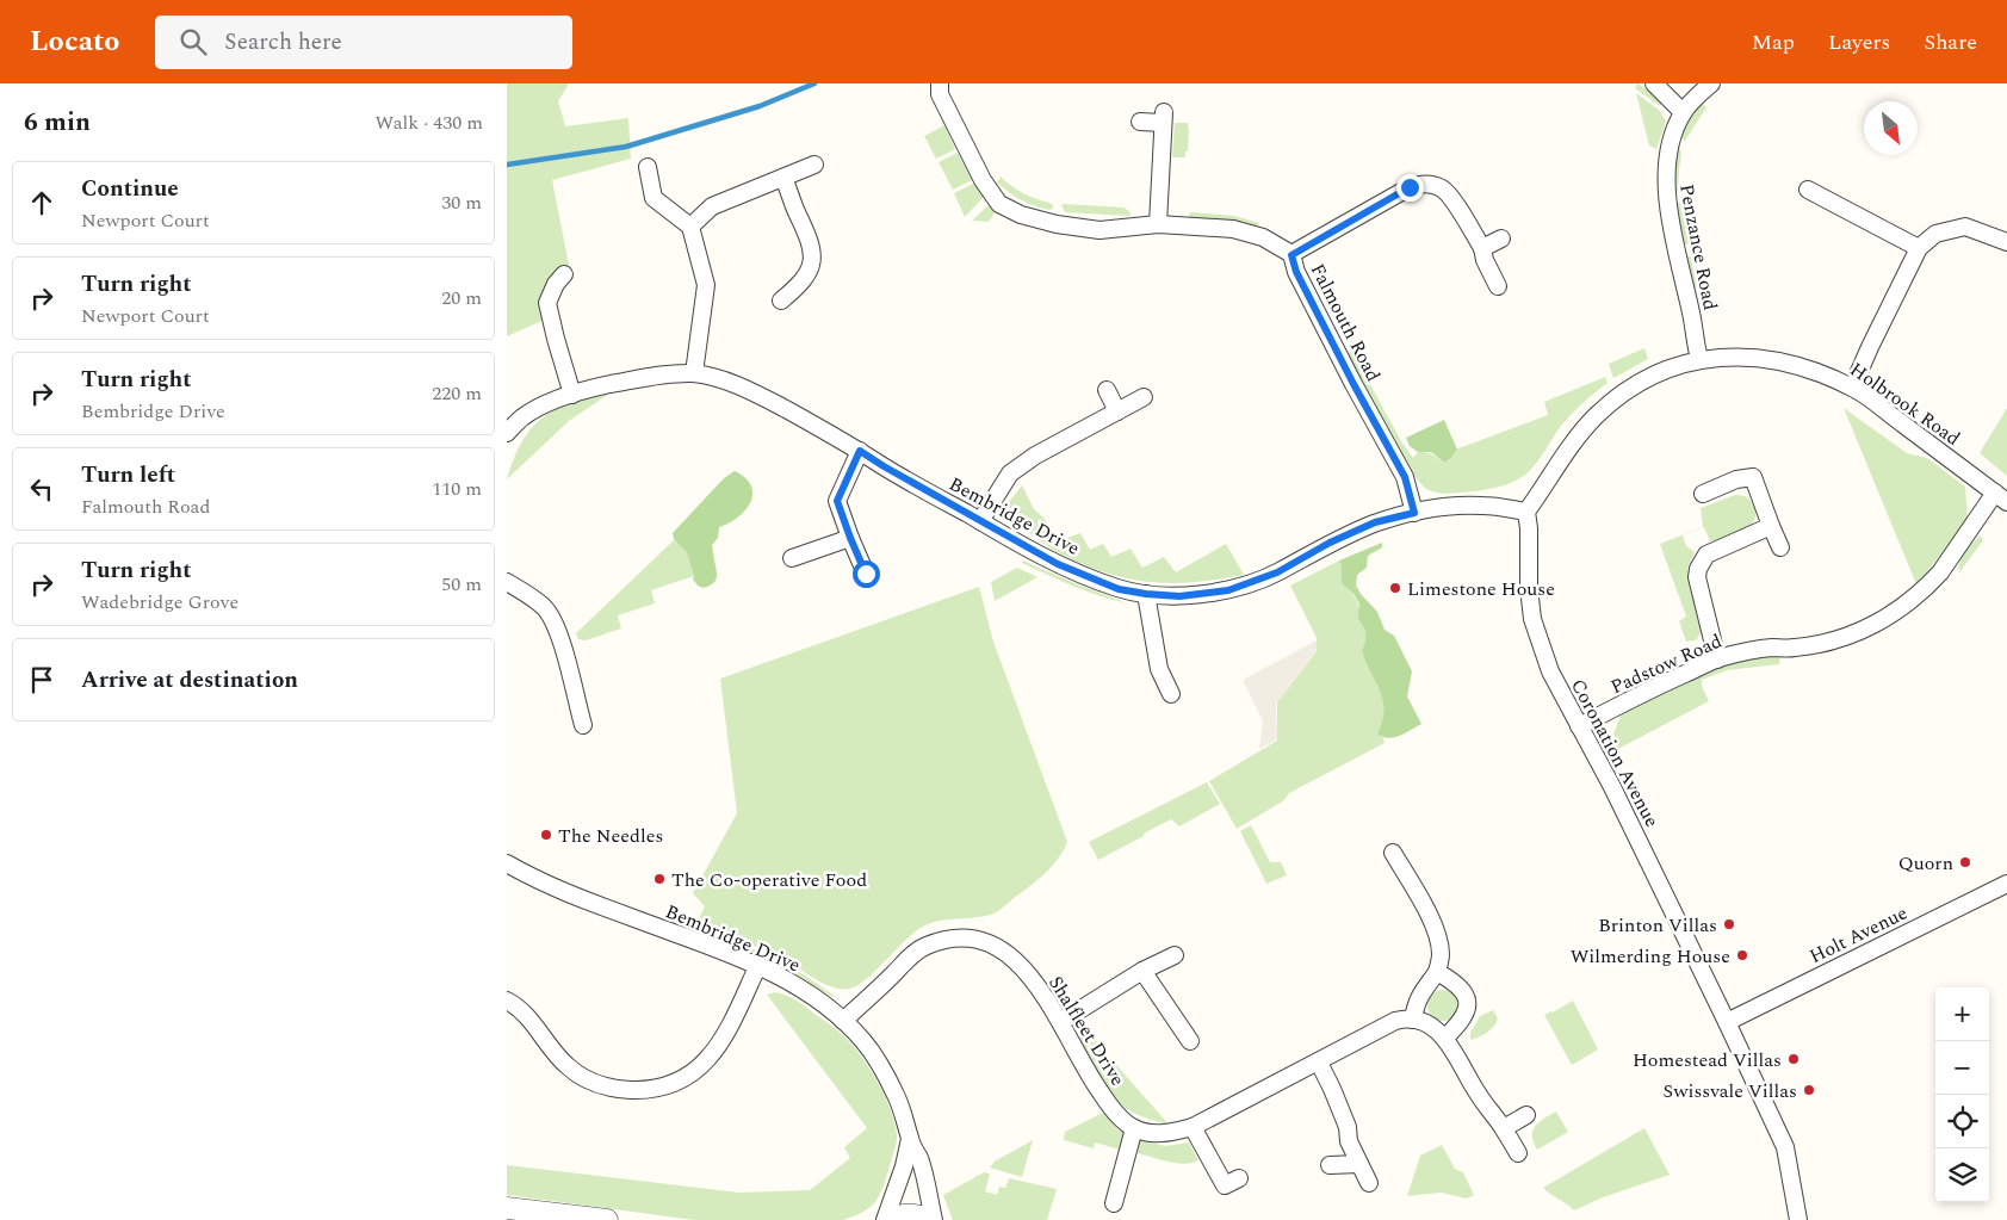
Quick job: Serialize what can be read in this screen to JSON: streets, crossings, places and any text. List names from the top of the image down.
{
  "streets": {
    "street": [
      "Penzance Road",
      "Falmouth Road",
      "Holbrook Road",
      "Bembridge Drive",
      "Padstow Road",
      "Coronation Avenue",
      "Holt Avenue",
      "Shalfleet Drive"
    ]
  },
  "crossings": [
    ["Penzance Road", "Holbrook Road"],
    ["Falmouth Road", "Bembridge Drive"],
    ["Holbrook Road", "Padstow Road"],
    ["Bembridge Drive", "Coronation Avenue"],
    ["Bembridge Drive", "Shalfleet Drive"],
    ["Padstow Road", "Coronation Avenue"],
    ["Coronation Avenue", "Holt Avenue"]
  ],
  "places": [
    "Limestone House",
    "The Needles",
    "Quorn",
    "The Co-operative Food",
    "Brinton Villas",
    "Wilmerding House",
    "Homestead Villas",
    "Swissvale Villas"
  ],
  "north": "bottom right",
  "page": {
    "header": "Locato",
    "search": "Search here",
    "nav": ["Map", "Layers", "Share"],
    "heading": ["6 min", "Walk · 430 m"],
    "list": [
      ["Continue", "Newport Court", "30 m"],
      ["Turn right", "Newport Court", "20 m"],
      ["Turn right", "Bembridge Drive", "220 m"],
      ["Turn left", "Falmouth Road", "110 m"],
      ["Turn right", "Wadebridge Grove", "50 m"],
      "Arrive at destination"
    ],
    "map_buttons": ["+", "−"]
  }
}
